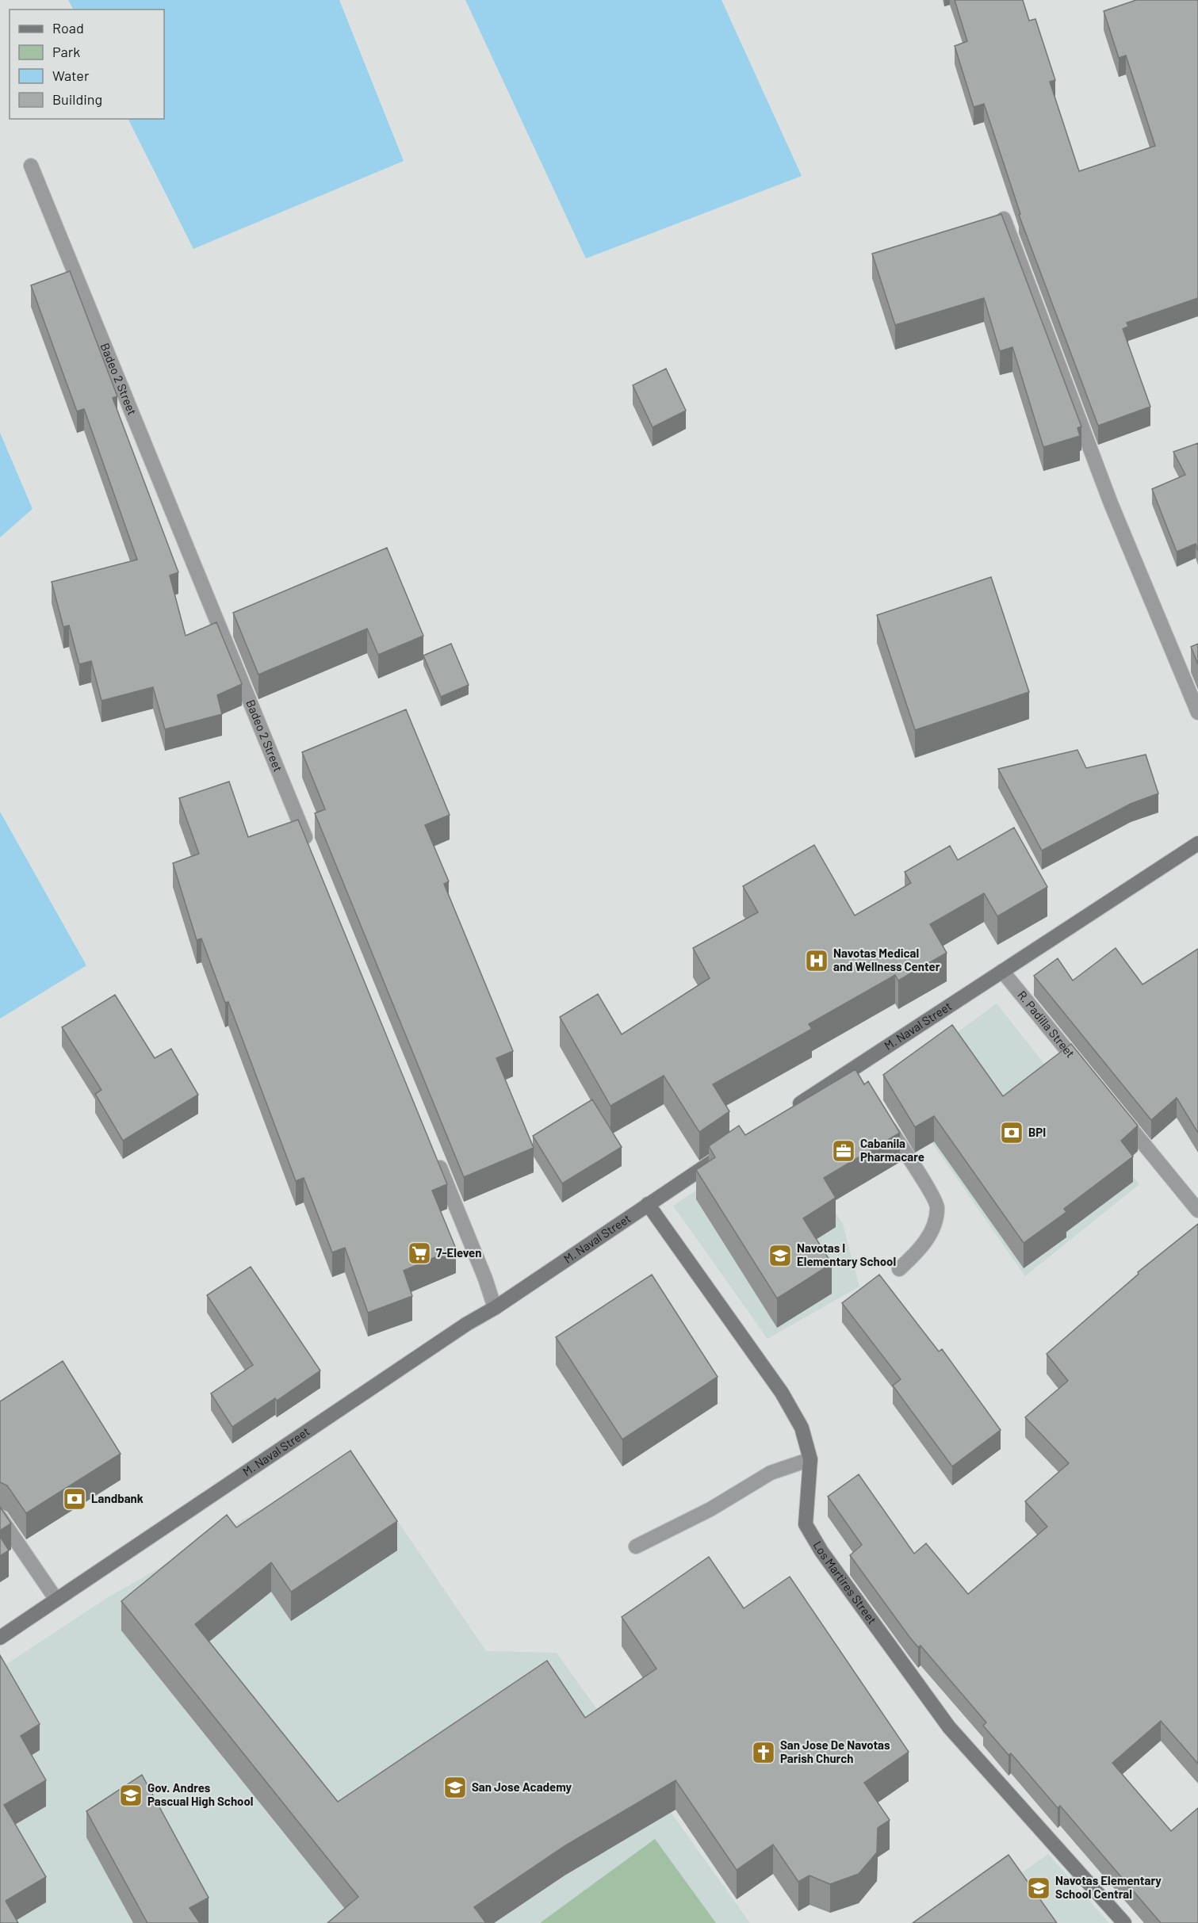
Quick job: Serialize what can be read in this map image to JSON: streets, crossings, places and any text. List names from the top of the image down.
{
  "streets": {
    "main road": ["M. Naval Street", "Los Martires Street"],
    "street": ["Badeo 2 Street", "R. Padilla Street"]
  },
  "crossings": [
    ["M. Naval Street", "R. Padilla Street"],
    ["M. Naval Street", "Los Martires Street"]
  ],
  "places": {
    "hospital": ["Navotas Medical and Wellness Center"],
    "bank": ["BPI", "Landbank"],
    "office": ["Cabanila Pharmacare"],
    "supermarket": ["7-Eleven"],
    "school or university": [
      "Navotas I Elementary School",
      "San Jose Academy",
      "Gov. Andres Pascual High School",
      "Navotas Elementary School Central"
    ],
    "church": ["San Jose De Navotas Parish Church"]
  },
  "legend": [
    "Road",
    "Park",
    "Water",
    "Building"
  ]
}
